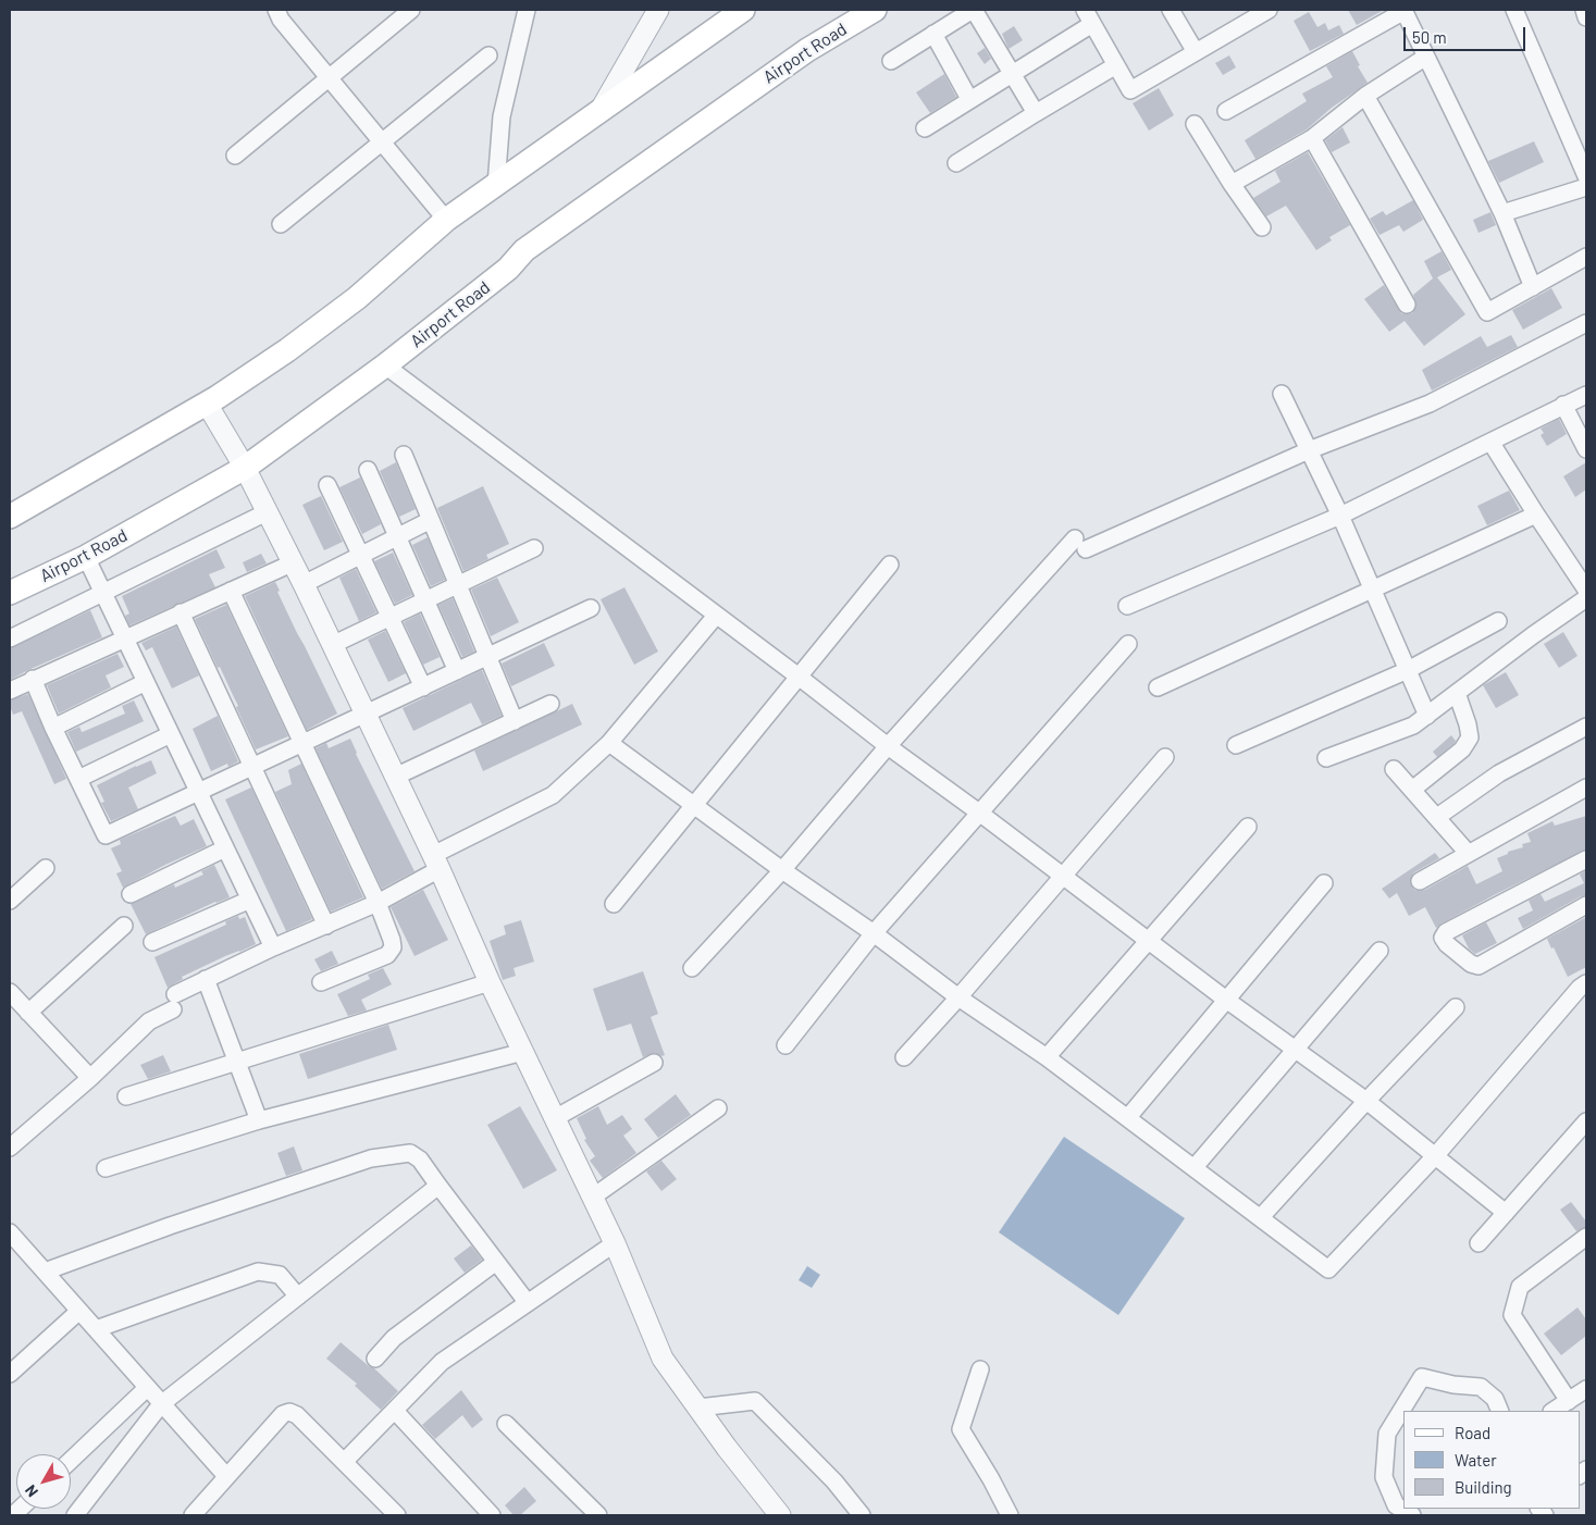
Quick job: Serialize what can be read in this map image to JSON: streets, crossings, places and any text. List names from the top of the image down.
{
  "streets": {
    "main road": ["Airport Road"]
  },
  "legend": ["Road", "Water", "Building"],
  "scale_bar": "50 m",
  "north": "bottom left"
}
